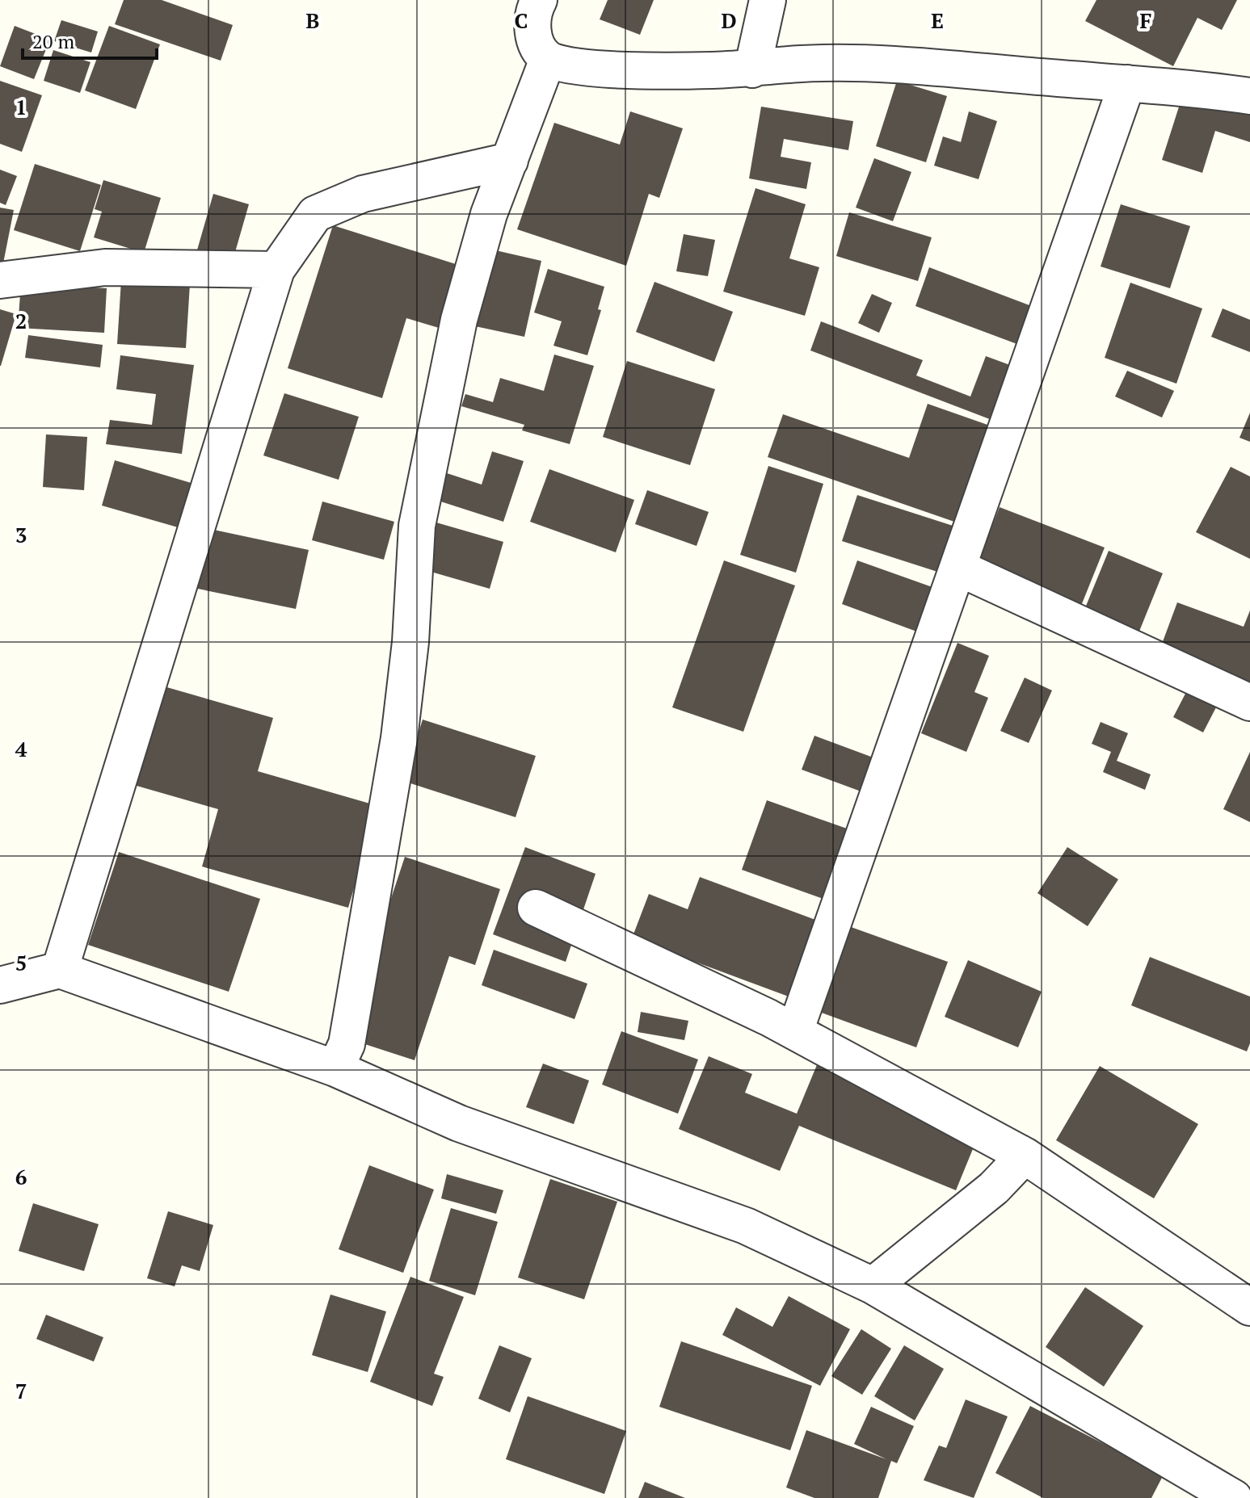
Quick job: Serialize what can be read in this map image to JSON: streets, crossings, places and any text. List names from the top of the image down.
{
  "scale_bar": "20 m",
  "grid": {
    "columns": [
      "B",
      "C",
      "D",
      "E",
      "F"
    ],
    "rows": [
      "1",
      "2",
      "3",
      "4",
      "5",
      "6",
      "7"
    ]
  }
}
